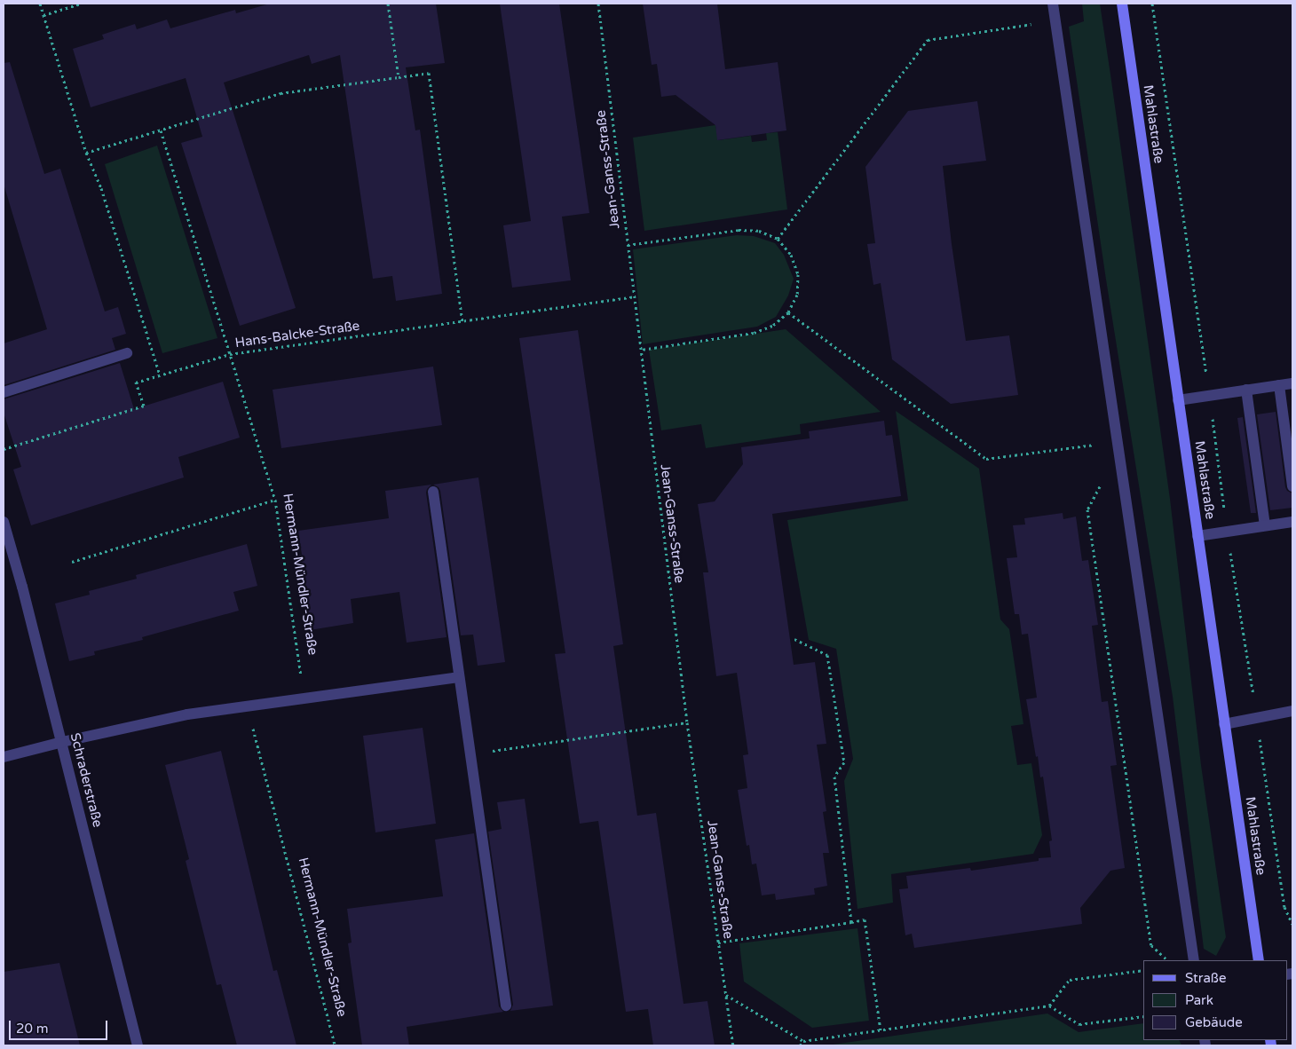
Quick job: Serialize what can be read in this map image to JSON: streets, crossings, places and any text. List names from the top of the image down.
{
  "streets": {
    "street": ["Mahlastraße", "Schraderstraße"],
    "path": ["Jean-Ganss-Straße", "Hans-Balcke-Straße", "Hermann-Mündler-Straße"]
  },
  "crossings": [
    ["Jean-Ganss-Straße", "Hans-Balcke-Straße"],
    ["Hans-Balcke-Straße", "Hermann-Mündler-Straße"]
  ],
  "legend": ["Straße", "Park", "Gebäude"],
  "scale_bar": "20 m"
}
